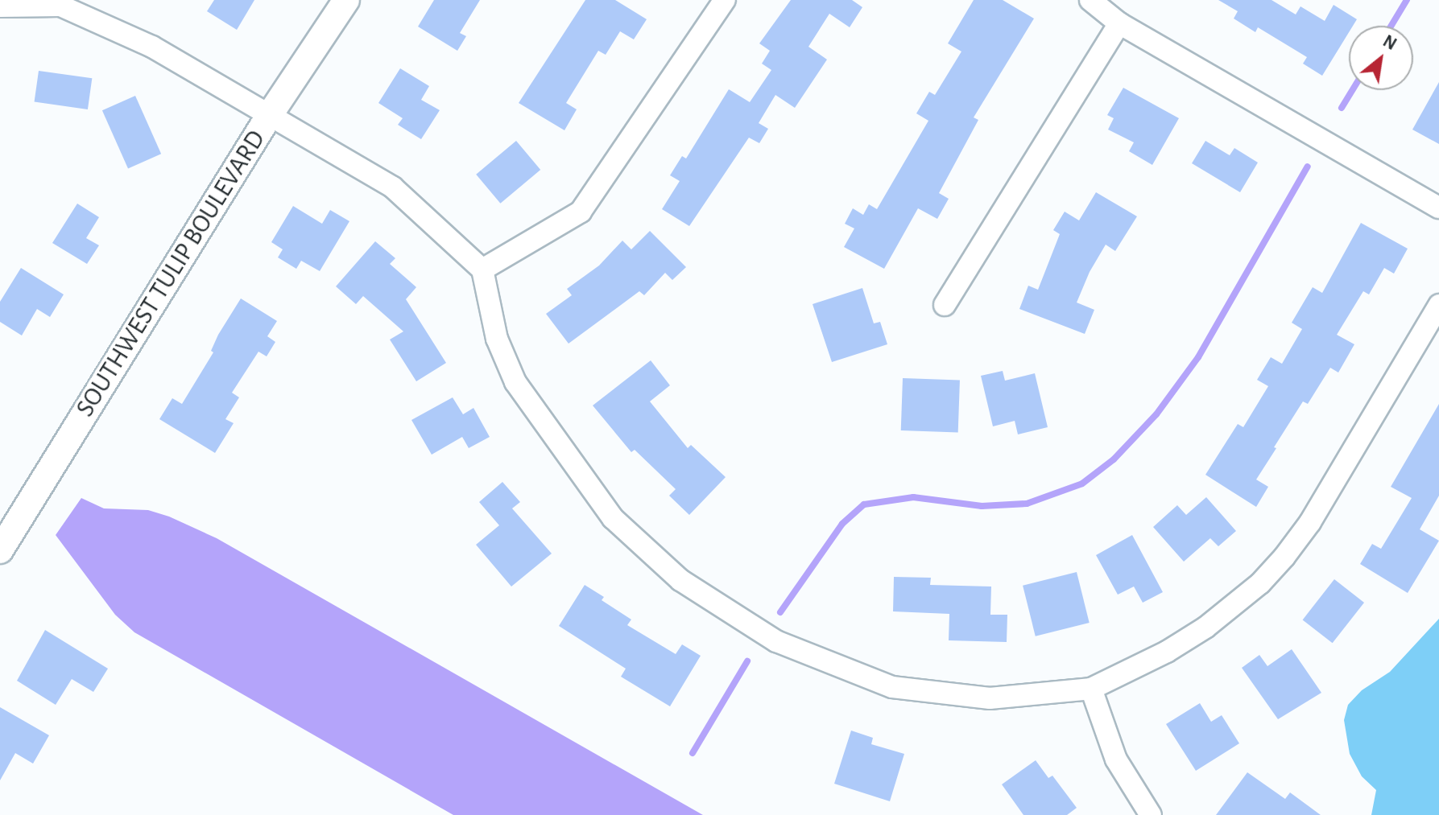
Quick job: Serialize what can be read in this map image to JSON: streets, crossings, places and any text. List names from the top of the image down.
{
  "streets": {
    "street": ["SOUTHWEST TULIP BOULEVARD"]
  },
  "north": "top right"
}
